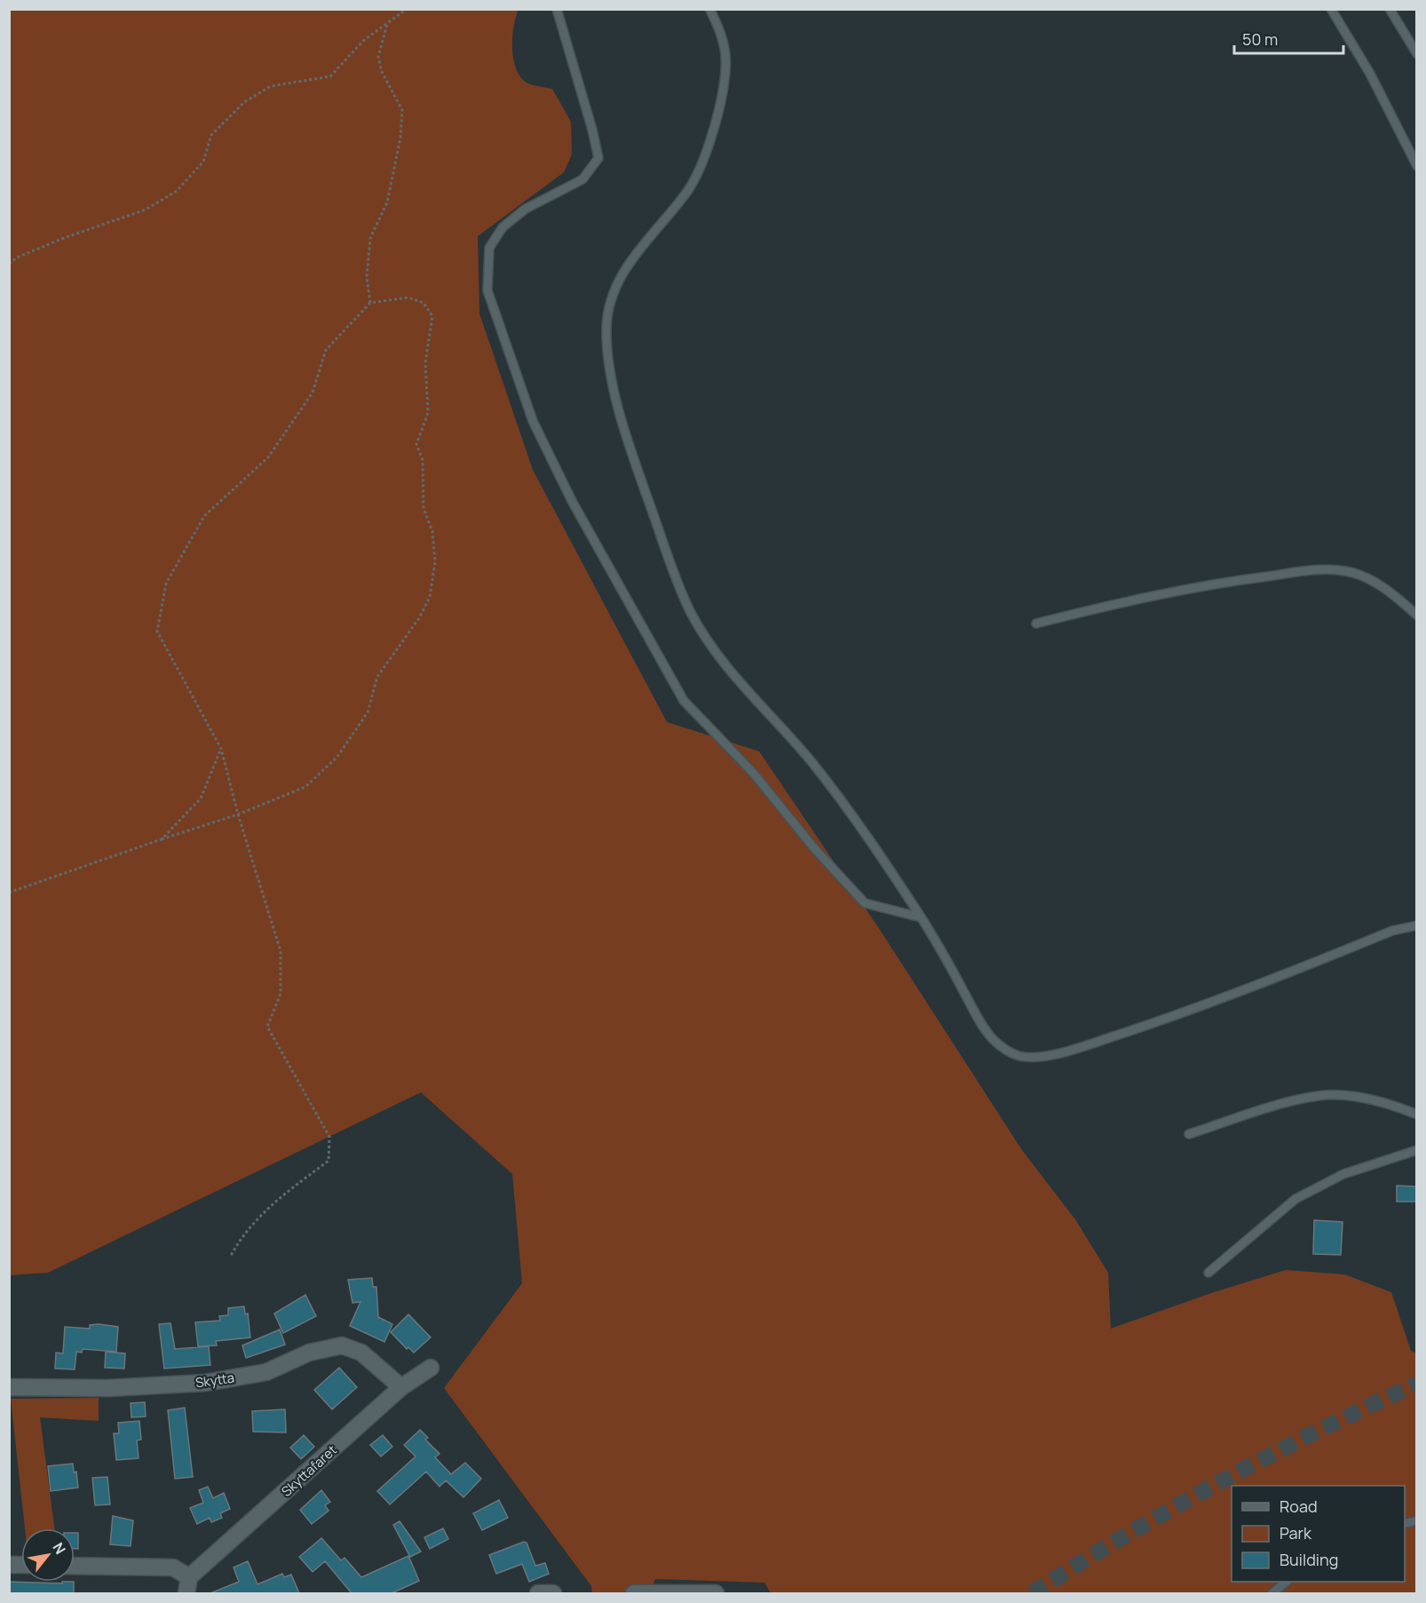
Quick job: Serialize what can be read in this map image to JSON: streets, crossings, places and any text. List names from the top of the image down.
{
  "streets": {
    "street": ["Skytta", "Skyttafaret"]
  },
  "crossings": [
    ["Skytta", "Skyttafaret"]
  ],
  "legend": ["Road", "Park", "Building"],
  "scale_bar": "50 m",
  "north": "top right"
}
